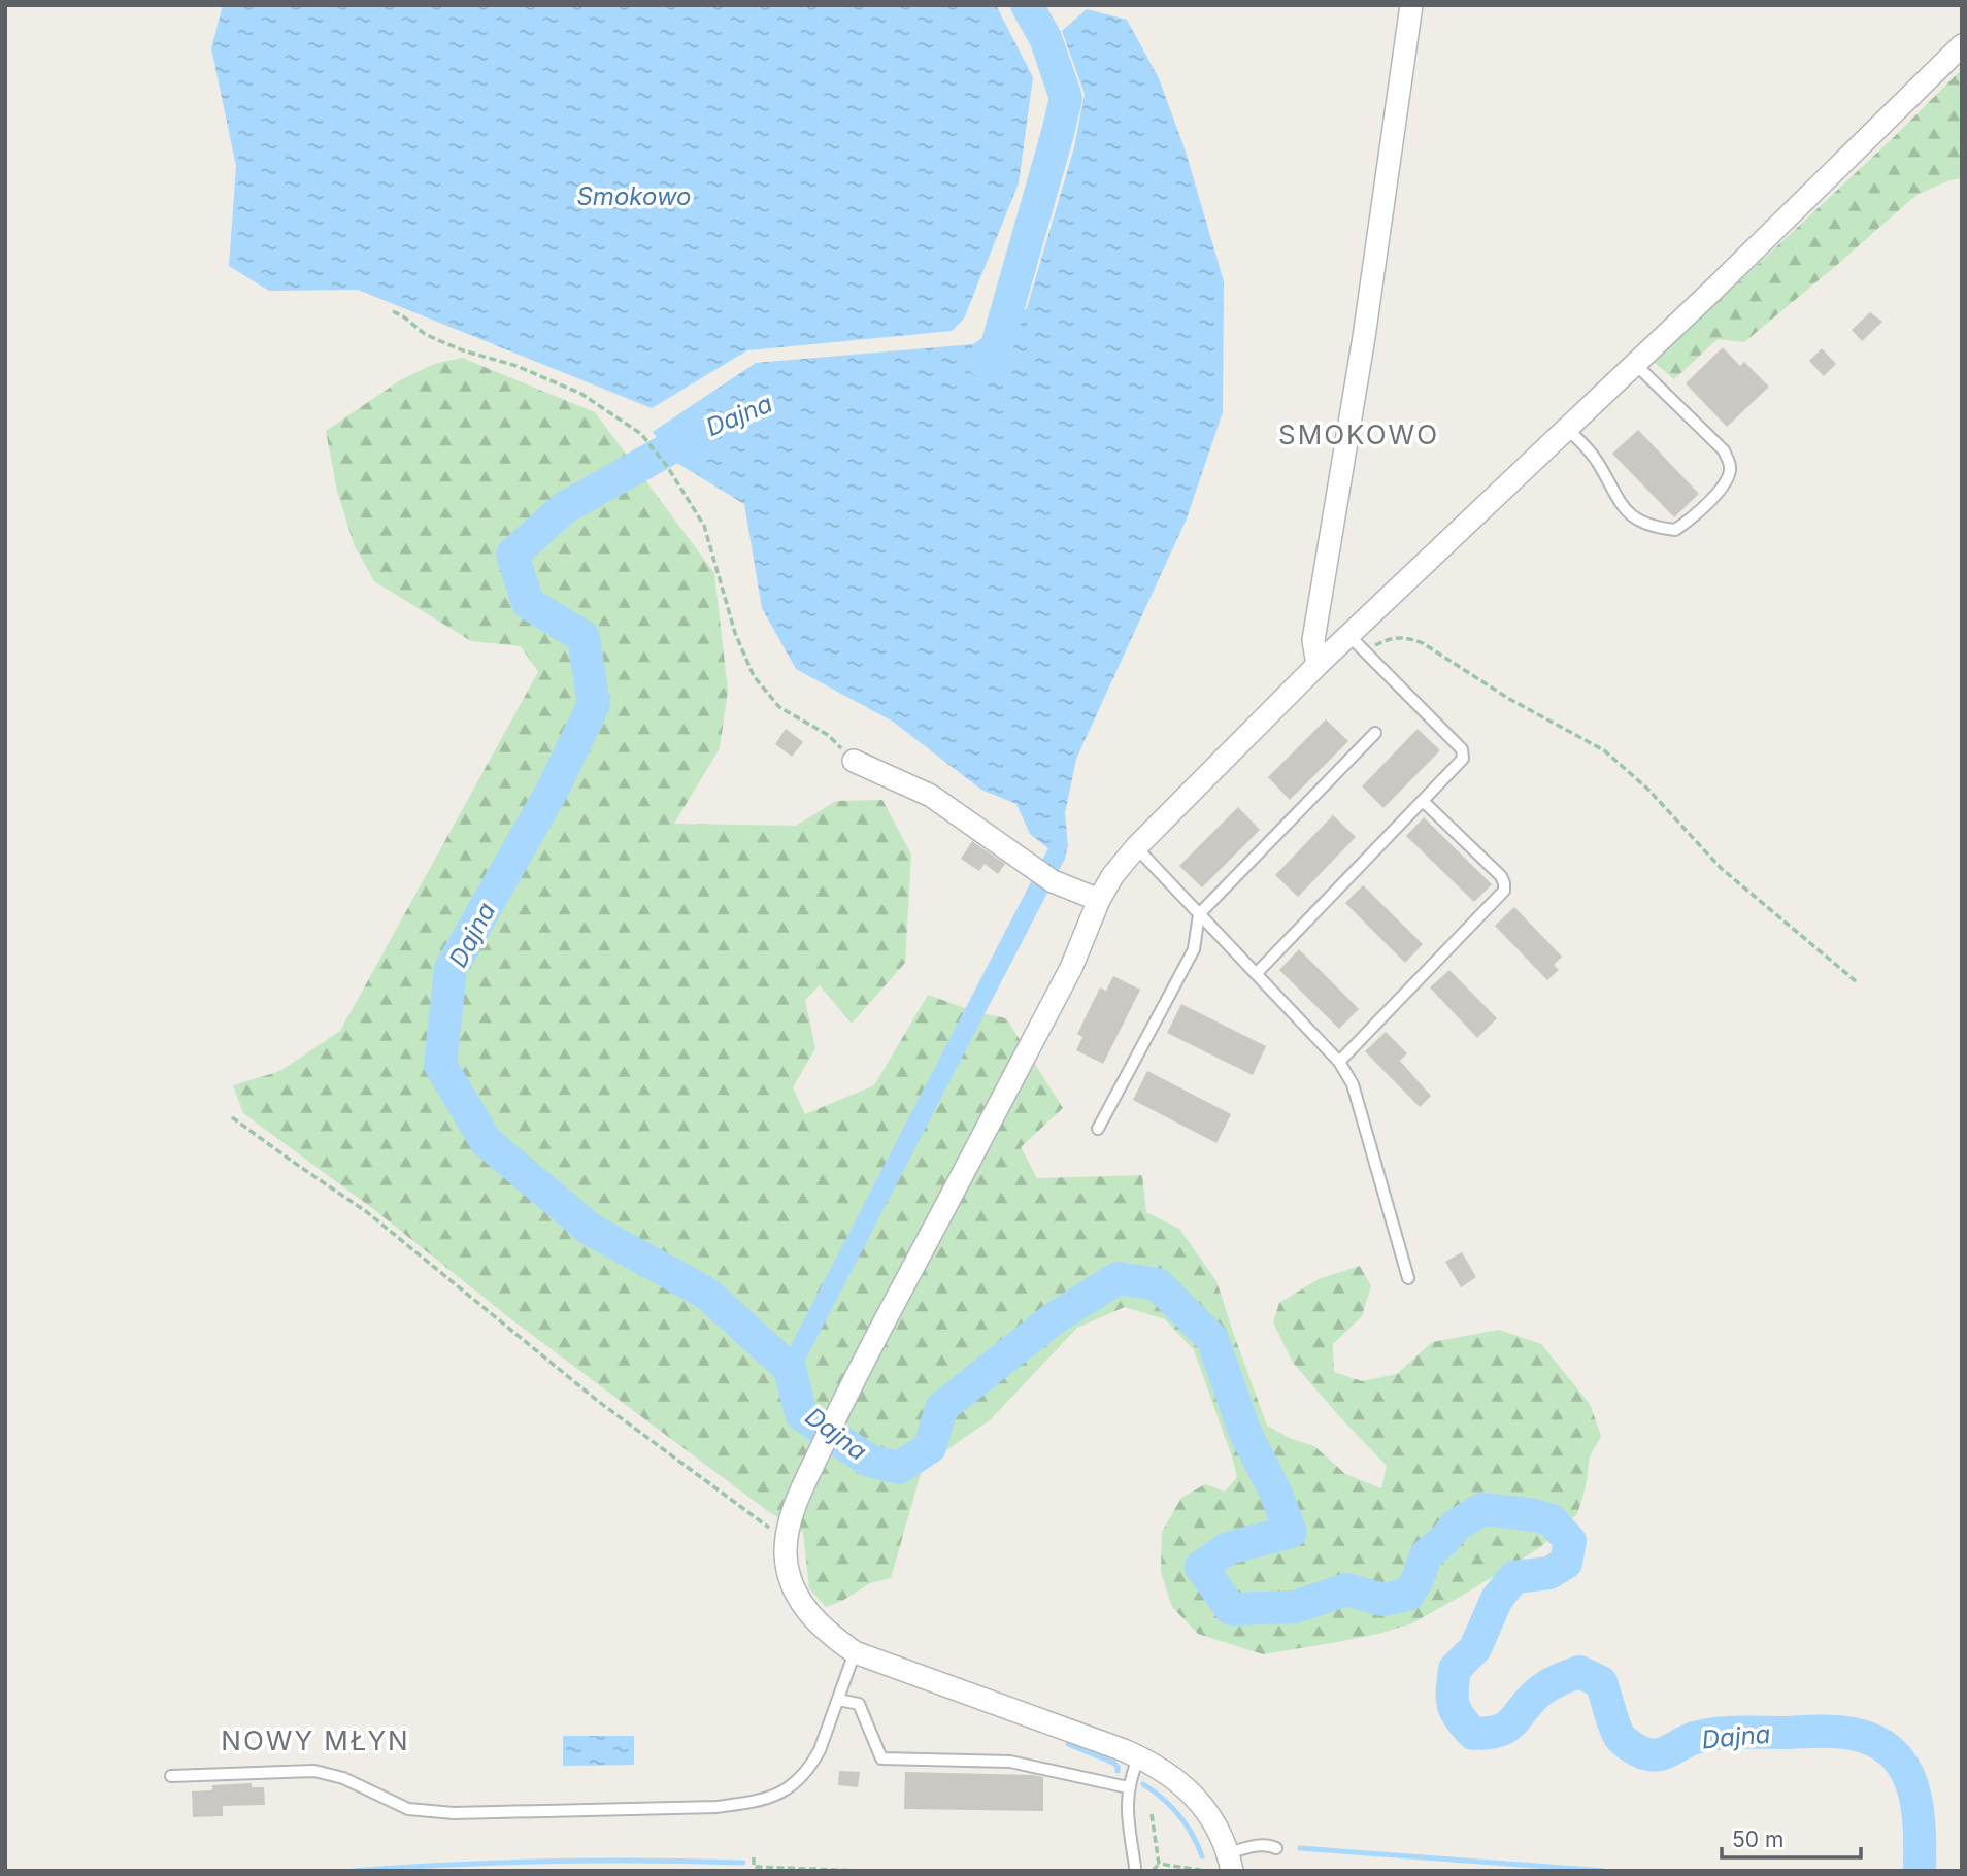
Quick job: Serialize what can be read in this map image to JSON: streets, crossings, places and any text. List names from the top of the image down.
{
  "districts": ["SMOKOWO", "NOWY MŁYN"],
  "water": ["Smokowo", "Dajna"],
  "scale_bar": "50 m"
}
